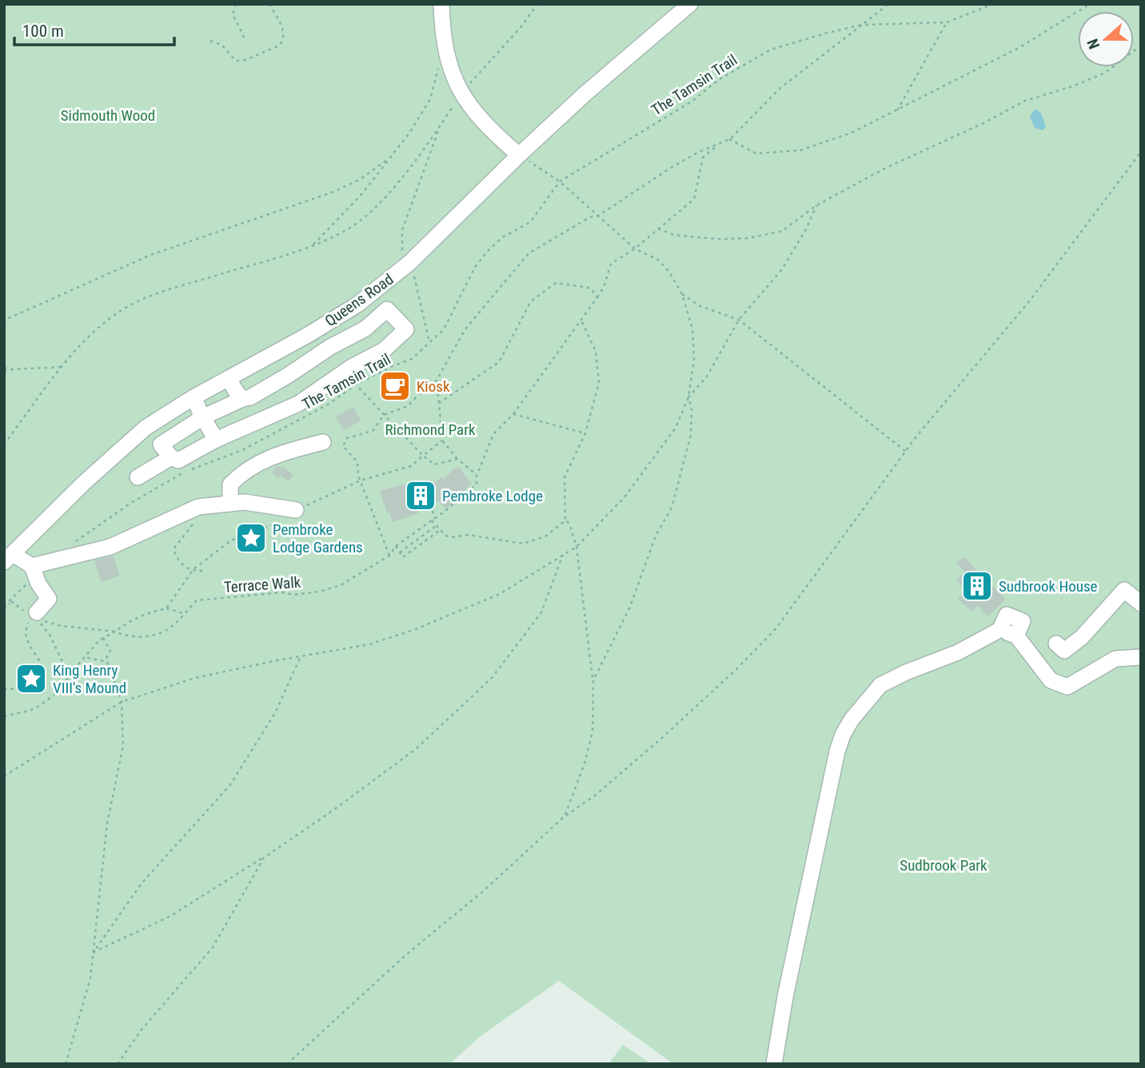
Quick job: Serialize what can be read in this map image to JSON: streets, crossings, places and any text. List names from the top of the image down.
{
  "streets": {
    "street": ["Queens Road"],
    "path": ["The Tamsin Trail", "Terrace Walk"]
  },
  "parks": ["Sidmouth Wood", "Richmond Park", "Sudbrook Park"],
  "places": {
    "cafe": ["Kiosk"],
    "building": ["Pembroke Lodge", "Sudbrook House"],
    "place": ["Pembroke Lodge Gardens", "King Henry VIII's Mound"]
  },
  "scale_bar": "100 m",
  "north": "left"
}
